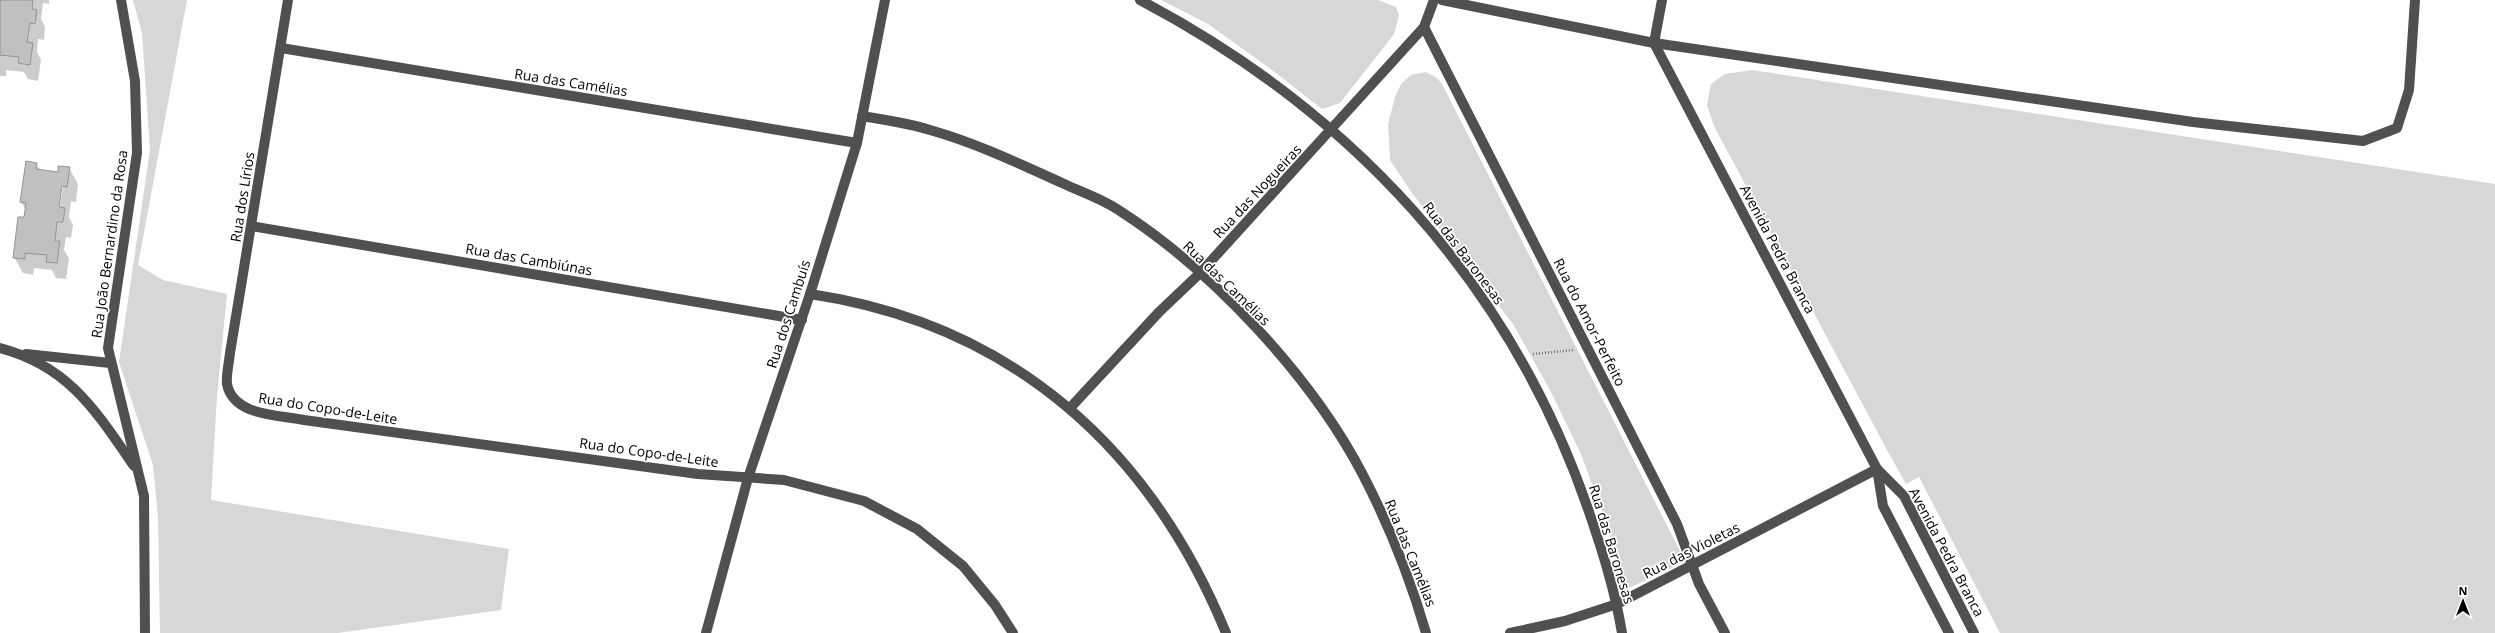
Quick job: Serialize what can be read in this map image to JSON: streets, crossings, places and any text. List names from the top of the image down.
{
  "streets": {
    "street": [
      "Rua das Camélias",
      "Rua das Nogueiras",
      "Rua dos Lírios",
      "Rua João Bernardino da Rosa",
      "Avenida Pedra Branca",
      "Rua das Baronesas",
      "Rua das Cambiúnas",
      "Rua dos Cambuís",
      "Rua do Amor-Perfeito",
      "Rua do Copo-de-Leite",
      "Rua das Violetas"
    ]
  },
  "crossings": [
    ["Rua das Camélias", "Rua das Nogueiras"],
    ["Rua das Camélias", "Rua dos Lírios"],
    ["Rua das Camélias", "Rua dos Cambuís"],
    ["Rua das Nogueiras", "Rua das Baronesas"],
    ["Rua das Nogueiras", "Rua do Amor-Perfeito"],
    ["Rua dos Lírios", "Rua das Cambiúnas"],
    ["Rua dos Lírios", "Rua do Copo-de-Leite"],
    ["Avenida Pedra Branca", "Rua das Violetas"],
    ["Rua das Baronesas", "Rua das Violetas"],
    ["Rua das Cambiúnas", "Rua dos Cambuís"],
    ["Rua dos Cambuís", "Rua do Copo-de-Leite"],
    ["Rua do Amor-Perfeito", "Rua das Violetas"]
  ],
  "north": "top"
}
